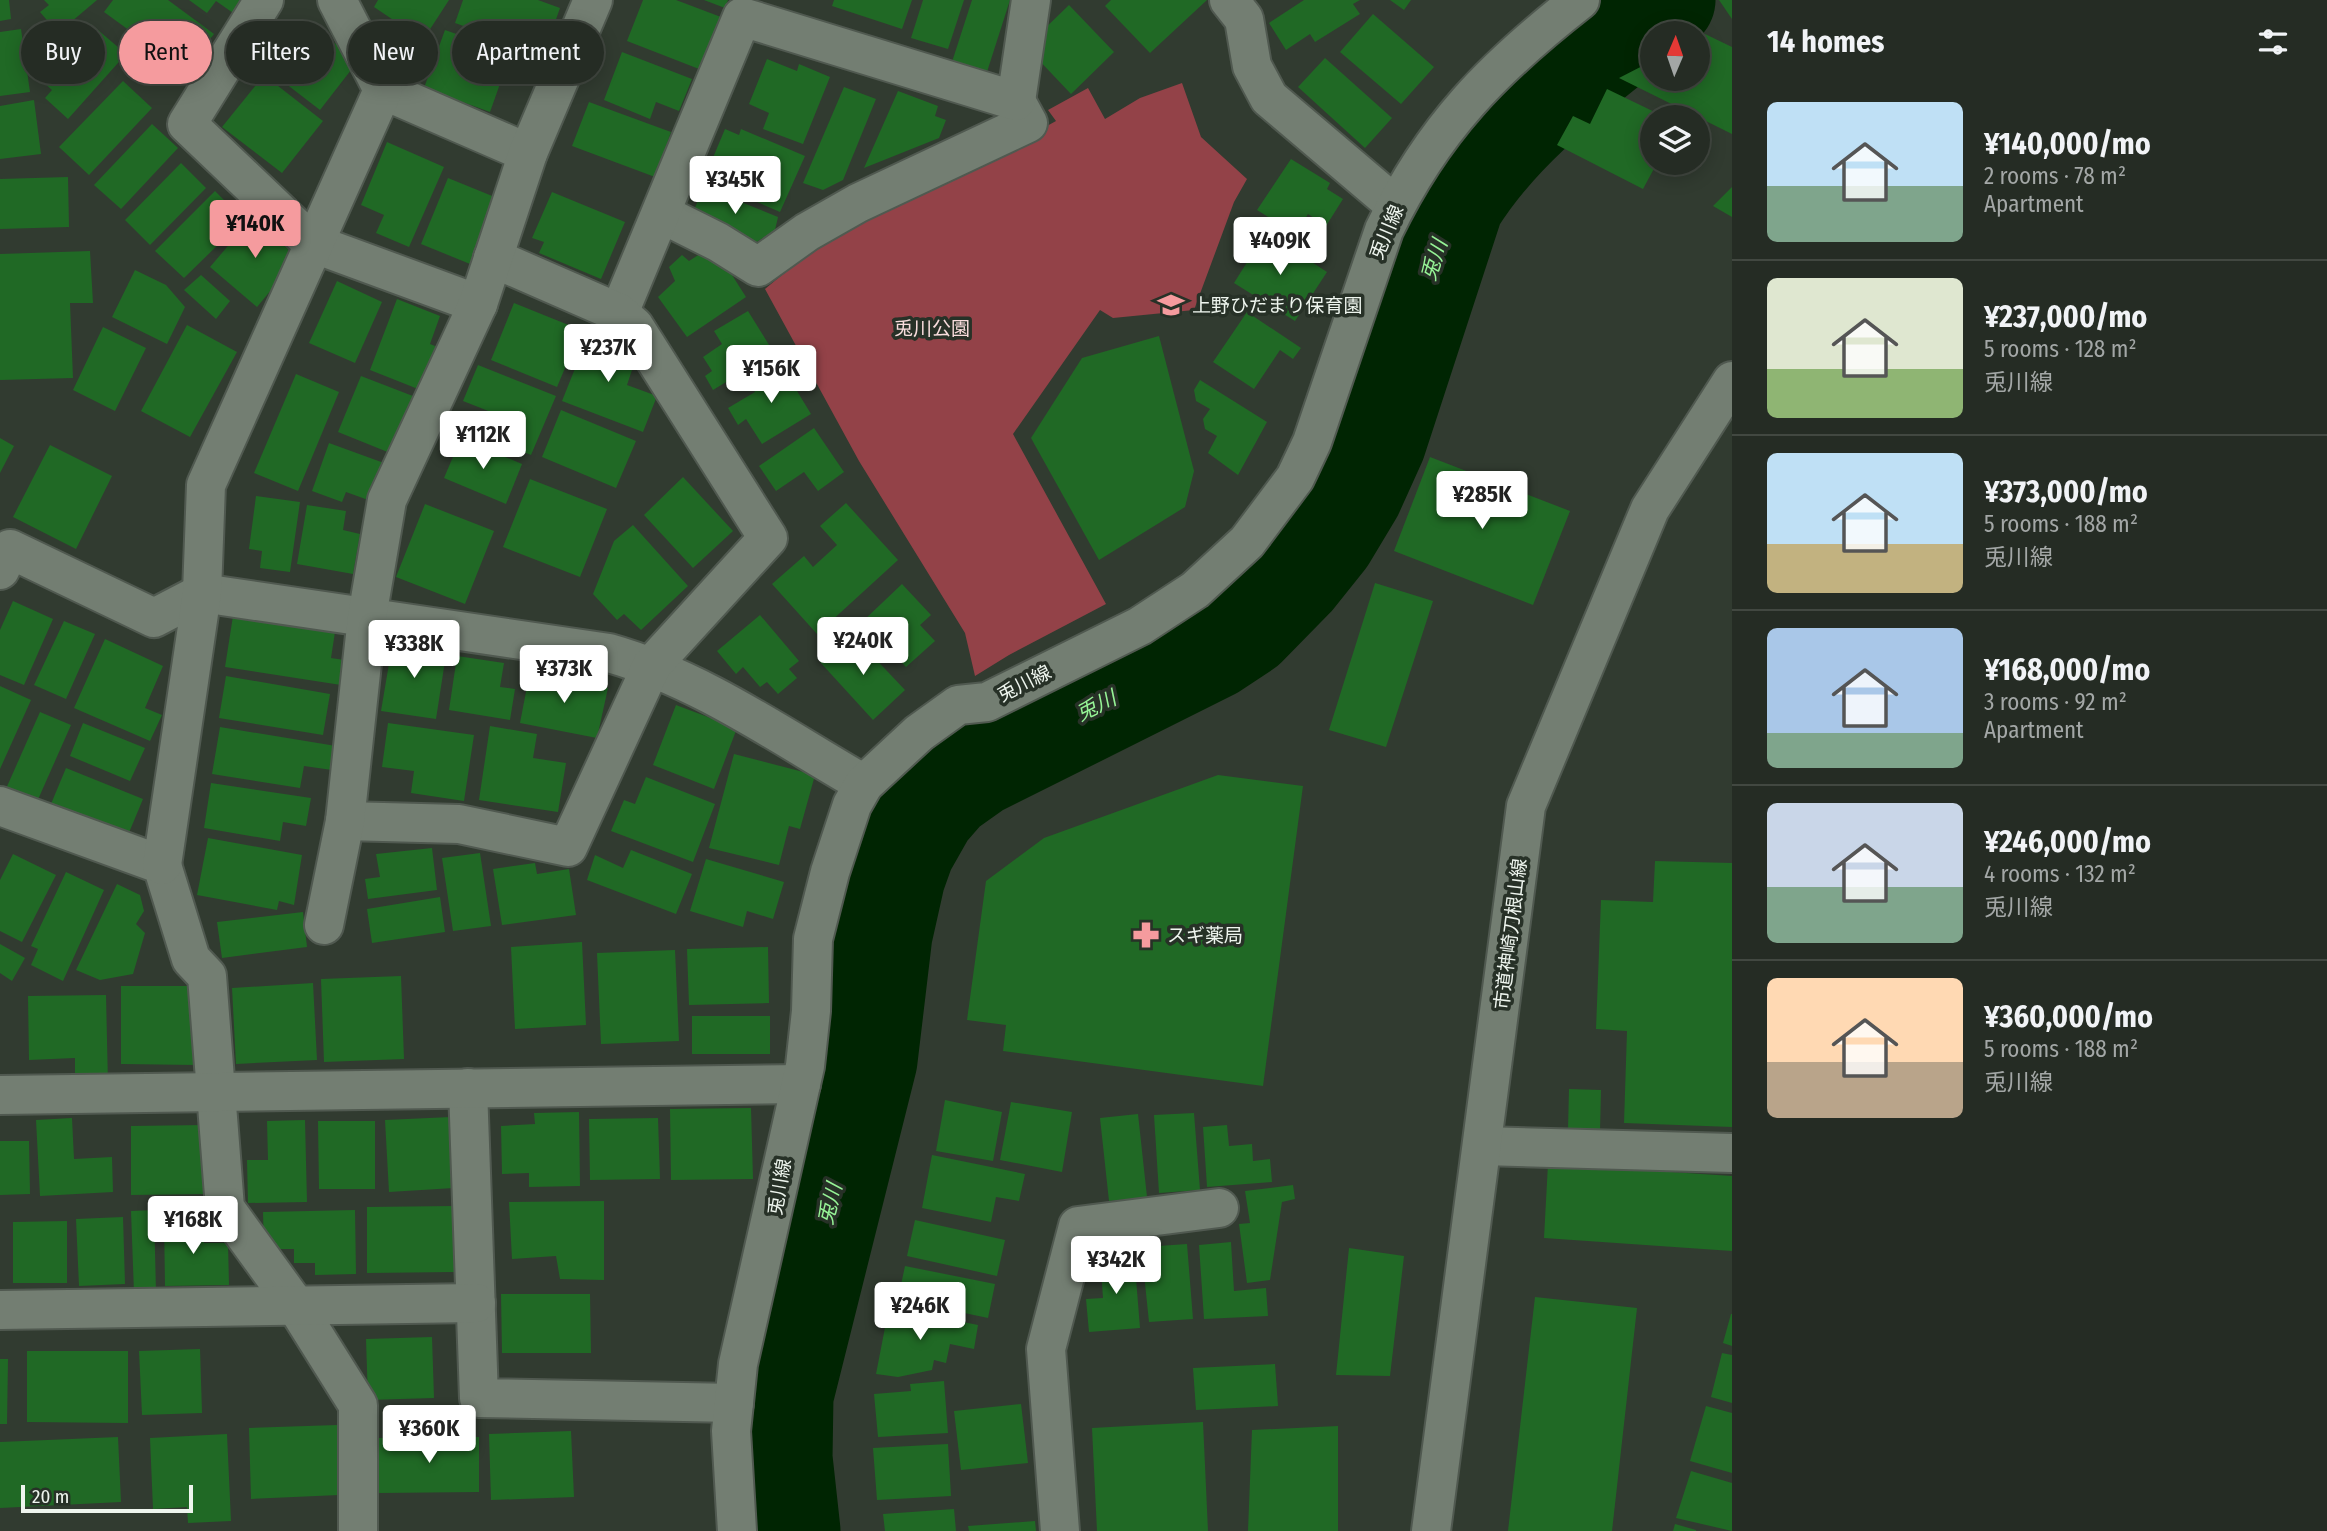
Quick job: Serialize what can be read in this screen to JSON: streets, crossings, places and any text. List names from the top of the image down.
{
  "streets": {
    "street": ["兎川線", "市道神崎刀根山線"]
  },
  "water": ["兎川"],
  "parks": ["兎川公園"],
  "places": {
    "school or university": ["上野ひだまり保育園"],
    "pharmacy": ["スギ薬局"]
  },
  "scale_bar": "20 m",
  "north": "top",
  "page": {
    "heading": "14 homes",
    "chip": [
      "Buy",
      "Rent",
      "Filters",
      "New",
      "Apartment"
    ],
    "list": [
      {
        "name": "¥140,000/mo",
        "note": "2 rooms · 78 m² · Apartment"
      },
      {
        "name": "¥237,000/mo",
        "note": "5 rooms · 128 m² · 兎川線"
      },
      {
        "name": "¥373,000/mo",
        "note": "5 rooms · 188 m² · 兎川線"
      },
      {
        "name": "¥168,000/mo",
        "note": "3 rooms · 92 m² · Apartment"
      },
      {
        "name": "¥246,000/mo",
        "note": "4 rooms · 132 m² · 兎川線"
      },
      {
        "name": "¥360,000/mo",
        "note": "5 rooms · 188 m² · 兎川線"
      }
    ],
    "price": [
      "¥345K",
      "¥140K",
      "¥409K",
      "¥237K",
      "¥156K",
      "¥112K",
      "¥285K",
      "¥240K",
      "¥338K",
      "¥373K",
      "¥168K",
      "¥342K",
      "¥246K",
      "¥360K"
    ],
    "scale": "20 m"
  }
}
